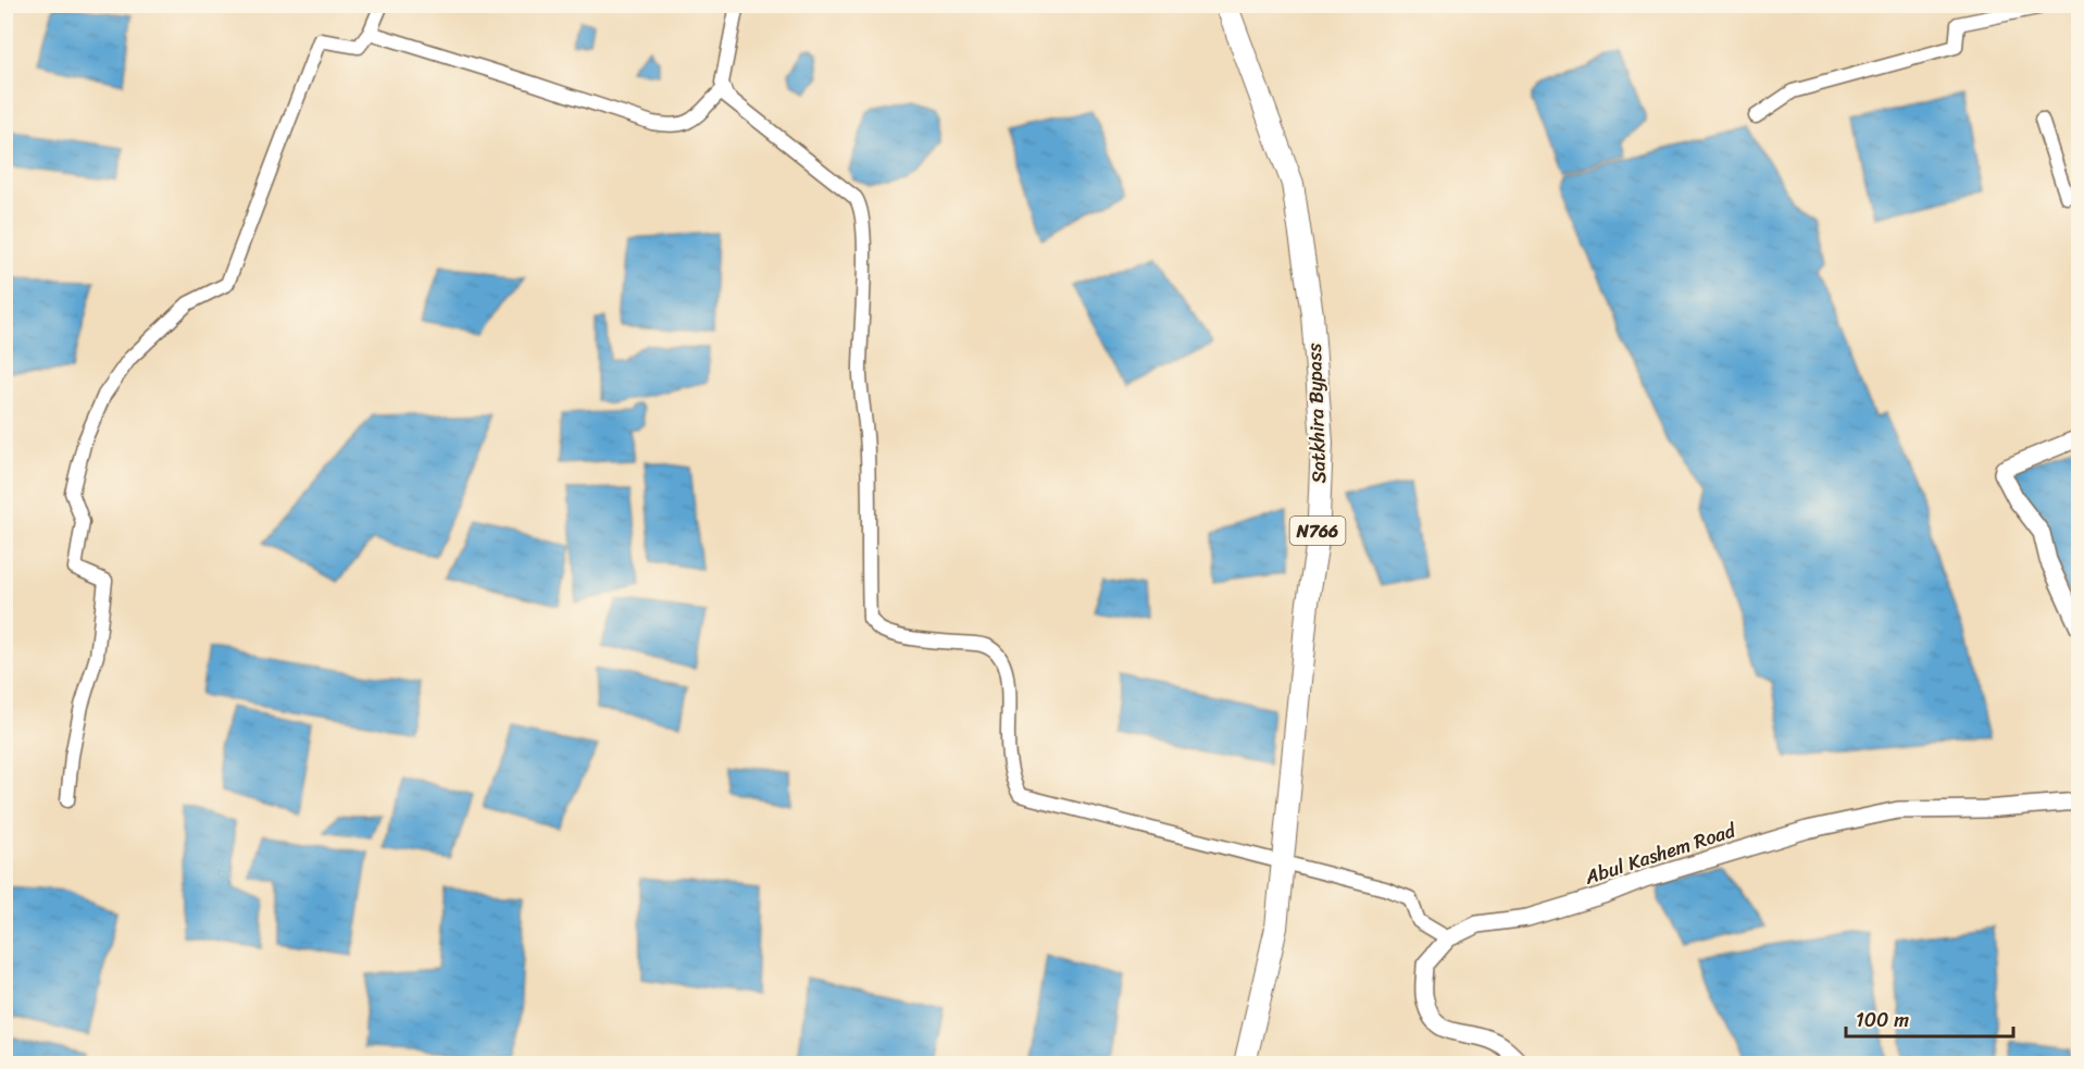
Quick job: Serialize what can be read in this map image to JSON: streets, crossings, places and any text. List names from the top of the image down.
{
  "streets": {
    "highway": ["Satkhira Bypass", "N766"],
    "street": ["Abul Kashem Road"]
  },
  "scale_bar": "100 m"
}
